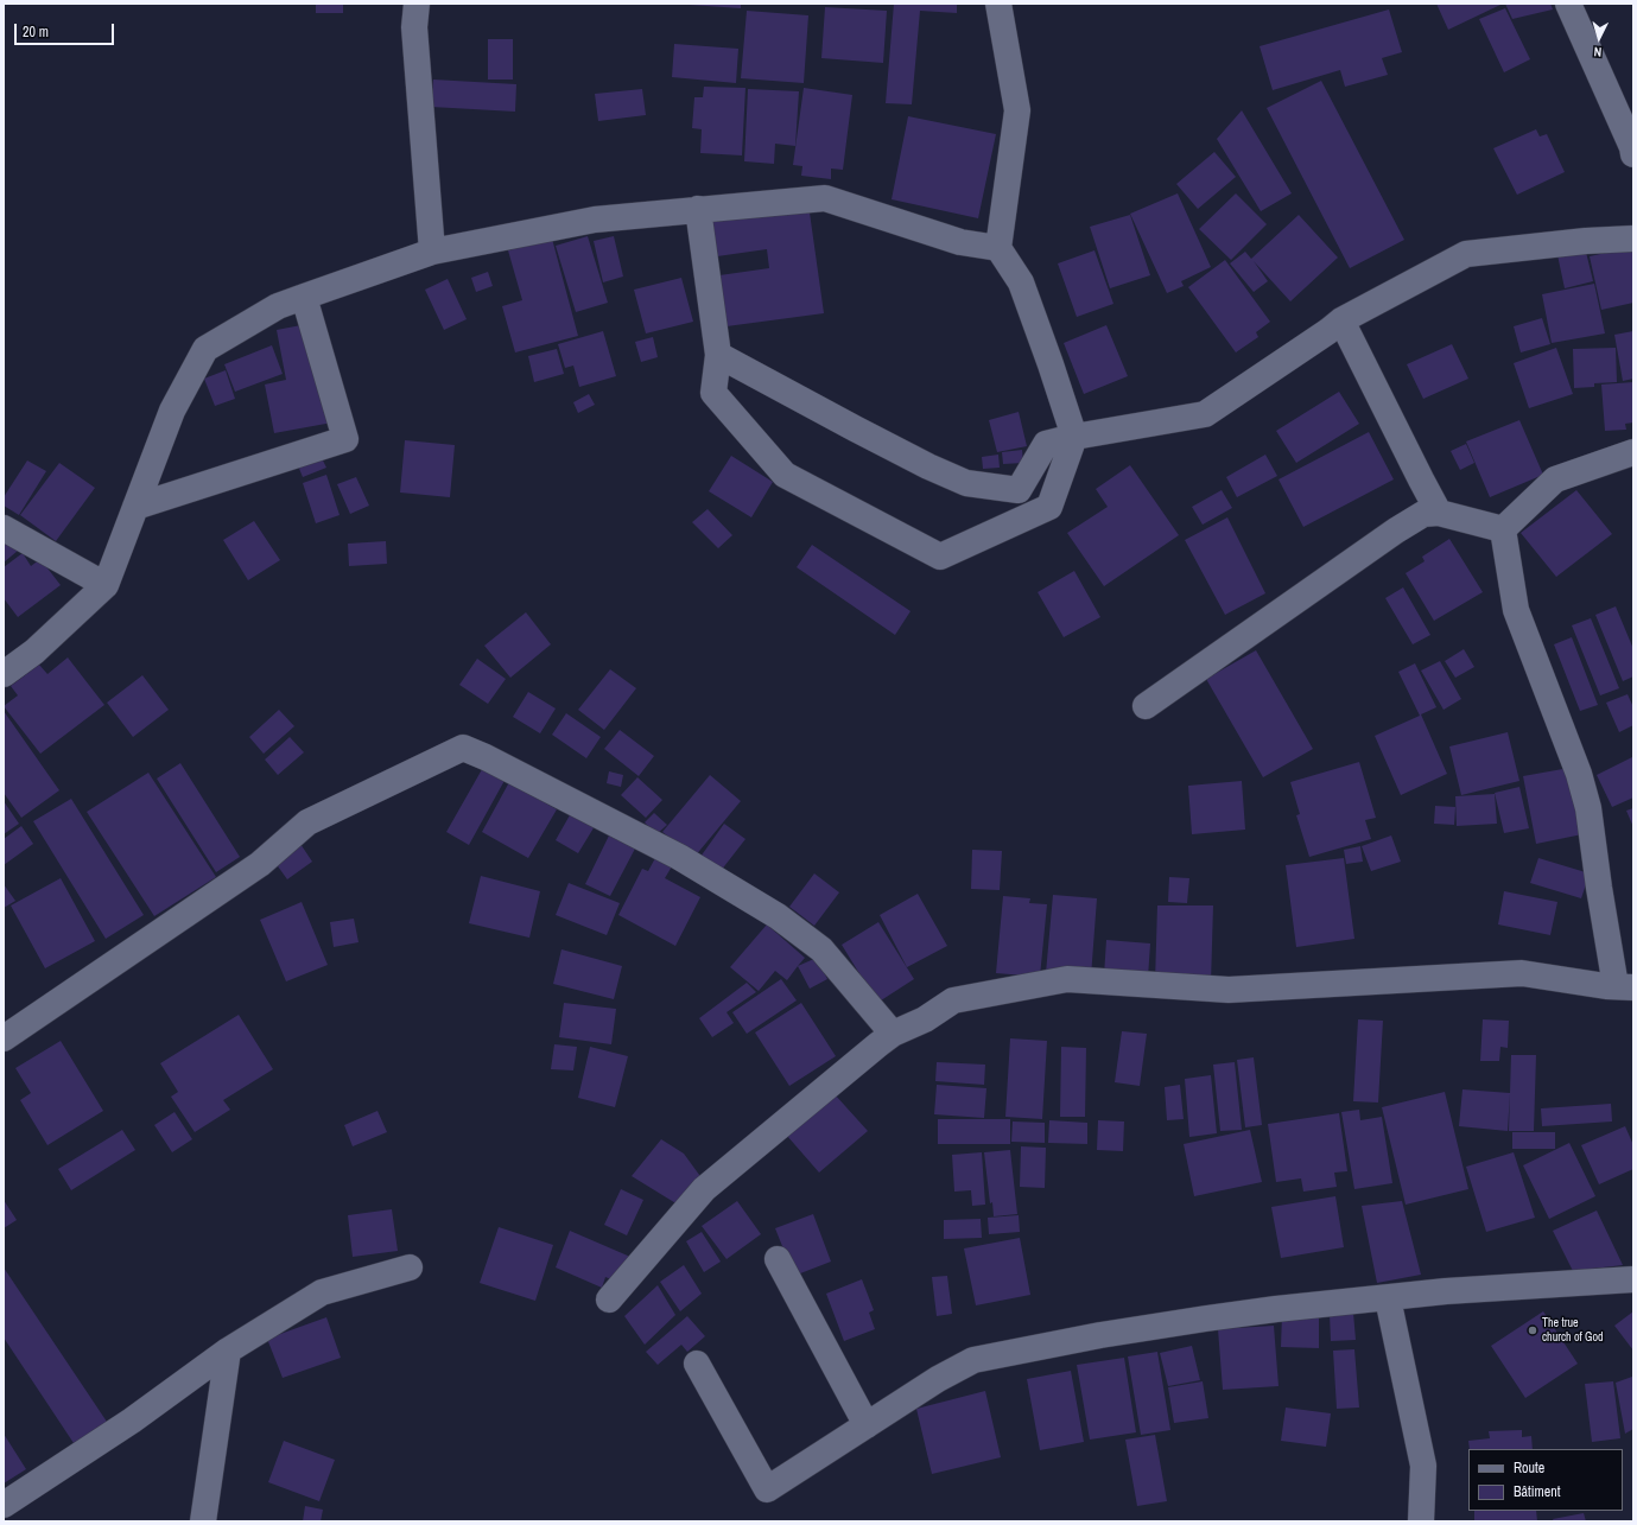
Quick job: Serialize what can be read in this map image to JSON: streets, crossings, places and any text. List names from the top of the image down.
{
  "places": ["The true church of God"],
  "legend": ["Route", "Bâtiment"],
  "scale_bar": "20 m",
  "north": "bottom"
}
